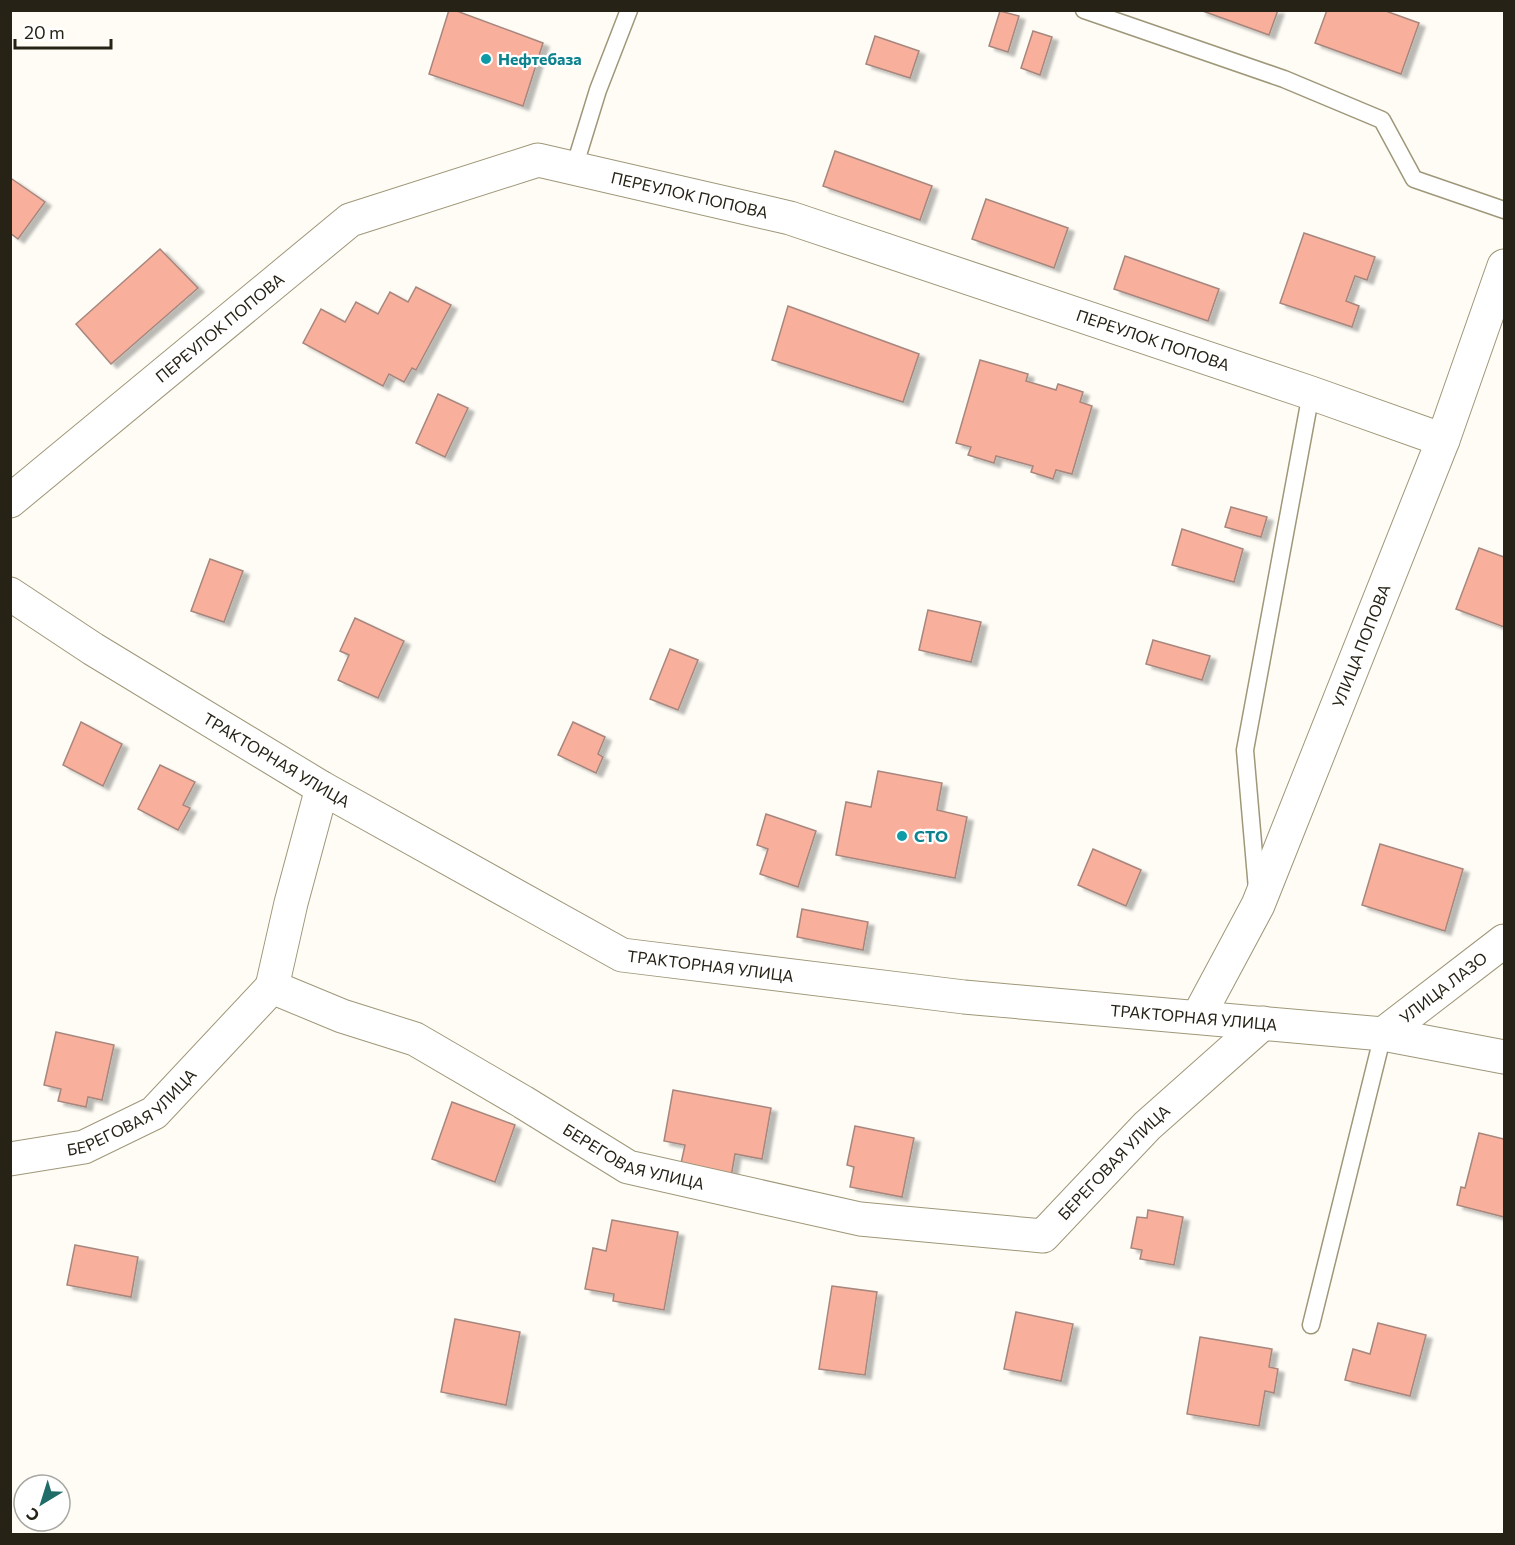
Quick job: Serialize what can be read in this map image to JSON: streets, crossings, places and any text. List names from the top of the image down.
{
  "streets": {
    "street": [
      "ПЕРЕУЛОК ПОПОВА",
      "УЛИЦА ПОПОВА",
      "ТРАКТОРНАЯ УЛИЦА",
      "УЛИЦА ЛАЗО",
      "БЕРЕГОВАЯ УЛИЦА"
    ]
  },
  "crossings": [
    ["ПЕРЕУЛОК ПОПОВА", "УЛИЦА ПОПОВА"],
    ["УЛИЦА ПОПОВА", "ТРАКТОРНАЯ УЛИЦА"],
    ["ТРАКТОРНАЯ УЛИЦА", "УЛИЦА ЛАЗО"],
    ["ТРАКТОРНАЯ УЛИЦА", "БЕРЕГОВАЯ УЛИЦА"]
  ],
  "places": ["Нефтебаза", "СТО"],
  "scale_bar": "20 m",
  "north": "bottom left"
}
